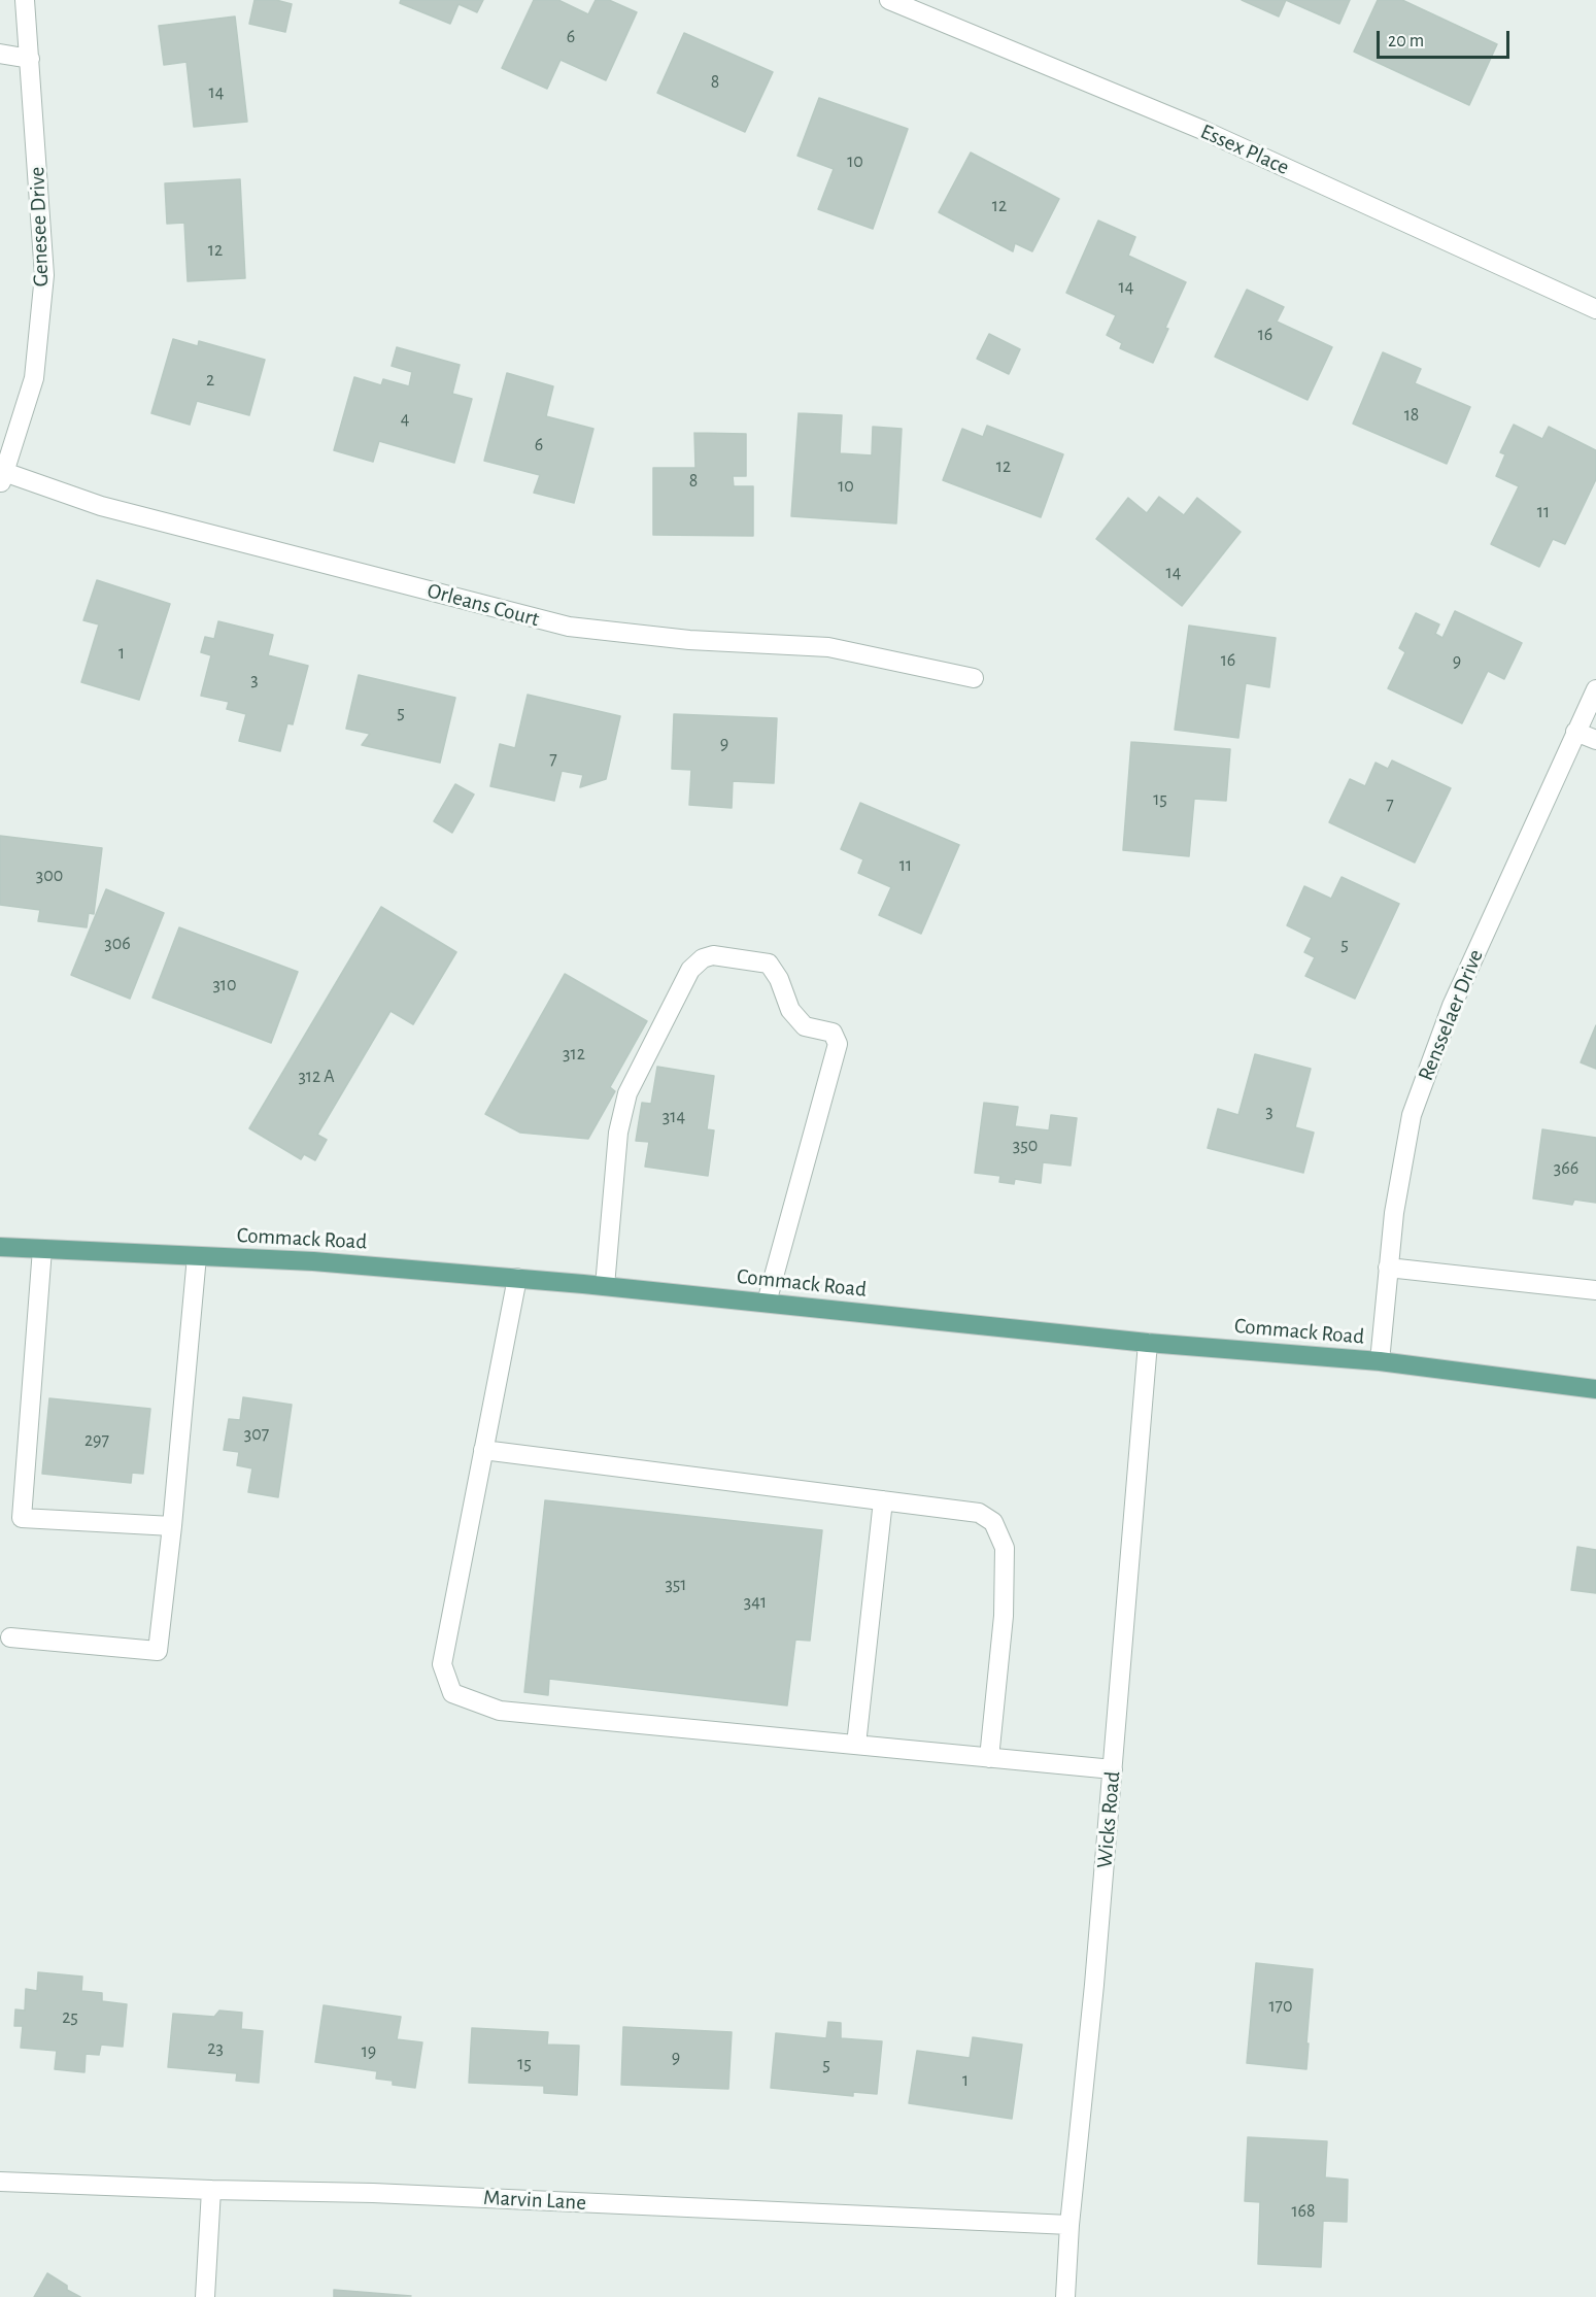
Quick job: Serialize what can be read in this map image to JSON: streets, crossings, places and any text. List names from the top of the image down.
{
  "streets": {
    "main road": ["Commack Road"],
    "street": [
      "Essex Place",
      "Genesee Drive",
      "Orleans Court",
      "Rensselaer Drive",
      "Wicks Road",
      "Marvin Lane"
    ]
  },
  "crossings": [
    ["Genesee Drive", "Orleans Court"],
    ["Rensselaer Drive", "Commack Road"],
    ["Commack Road", "Wicks Road"],
    ["Wicks Road", "Marvin Lane"]
  ],
  "house_numbers": [
    "6",
    "8",
    "14",
    "10",
    "12",
    "12",
    "14",
    "16",
    "2",
    "18",
    "4",
    "6",
    "12",
    "8",
    "10",
    "11",
    "14",
    "1",
    "16",
    "9",
    "3",
    "5",
    "9",
    "7",
    "15",
    "7",
    "11",
    "300",
    "306",
    "5",
    "310",
    "312",
    "312 A",
    "3",
    "314",
    "350",
    "366",
    "307",
    "297",
    "351",
    "341",
    "170",
    "25",
    "23",
    "19",
    "9",
    "15",
    "5",
    "1",
    "168"
  ],
  "scale_bar": "20 m"
}
